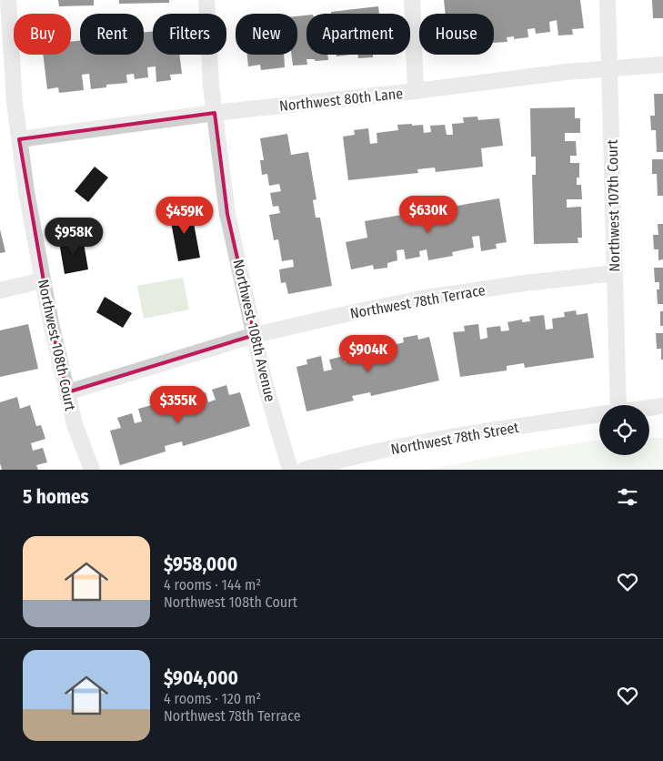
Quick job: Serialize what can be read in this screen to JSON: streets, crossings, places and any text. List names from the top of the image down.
{
  "streets": {
    "street": [
      "Northwest 80th Lane",
      "Northwest 107th Court",
      "Northwest 78th Terrace",
      "Northwest 108th Avenue",
      "Northwest 108th Court",
      "Northwest 78th Street"
    ]
  },
  "crossings": [
    ["Northwest 80th Lane", "Northwest 107th Court"],
    ["Northwest 80th Lane", "Northwest 108th Avenue"],
    ["Northwest 80th Lane", "Northwest 108th Court"],
    ["Northwest 107th Court", "Northwest 78th Terrace"],
    ["Northwest 78th Terrace", "Northwest 108th Avenue"],
    ["Northwest 78th Terrace", "Northwest 108th Court"]
  ],
  "page": {
    "chip": [
      "Buy",
      "Rent",
      "Filters",
      "New",
      "Apartment",
      "House"
    ],
    "price": [
      "$630K",
      "$459K",
      "$958K",
      "$904K",
      "$355K"
    ],
    "heading": "5 homes",
    "list": [
      {
        "name": "$958,000",
        "note": "4 rooms · 144 m² · Northwest 108th Court"
      },
      {
        "name": "$904,000",
        "note": "4 rooms · 120 m² · Northwest 78th Terrace"
      }
    ]
  }
}
